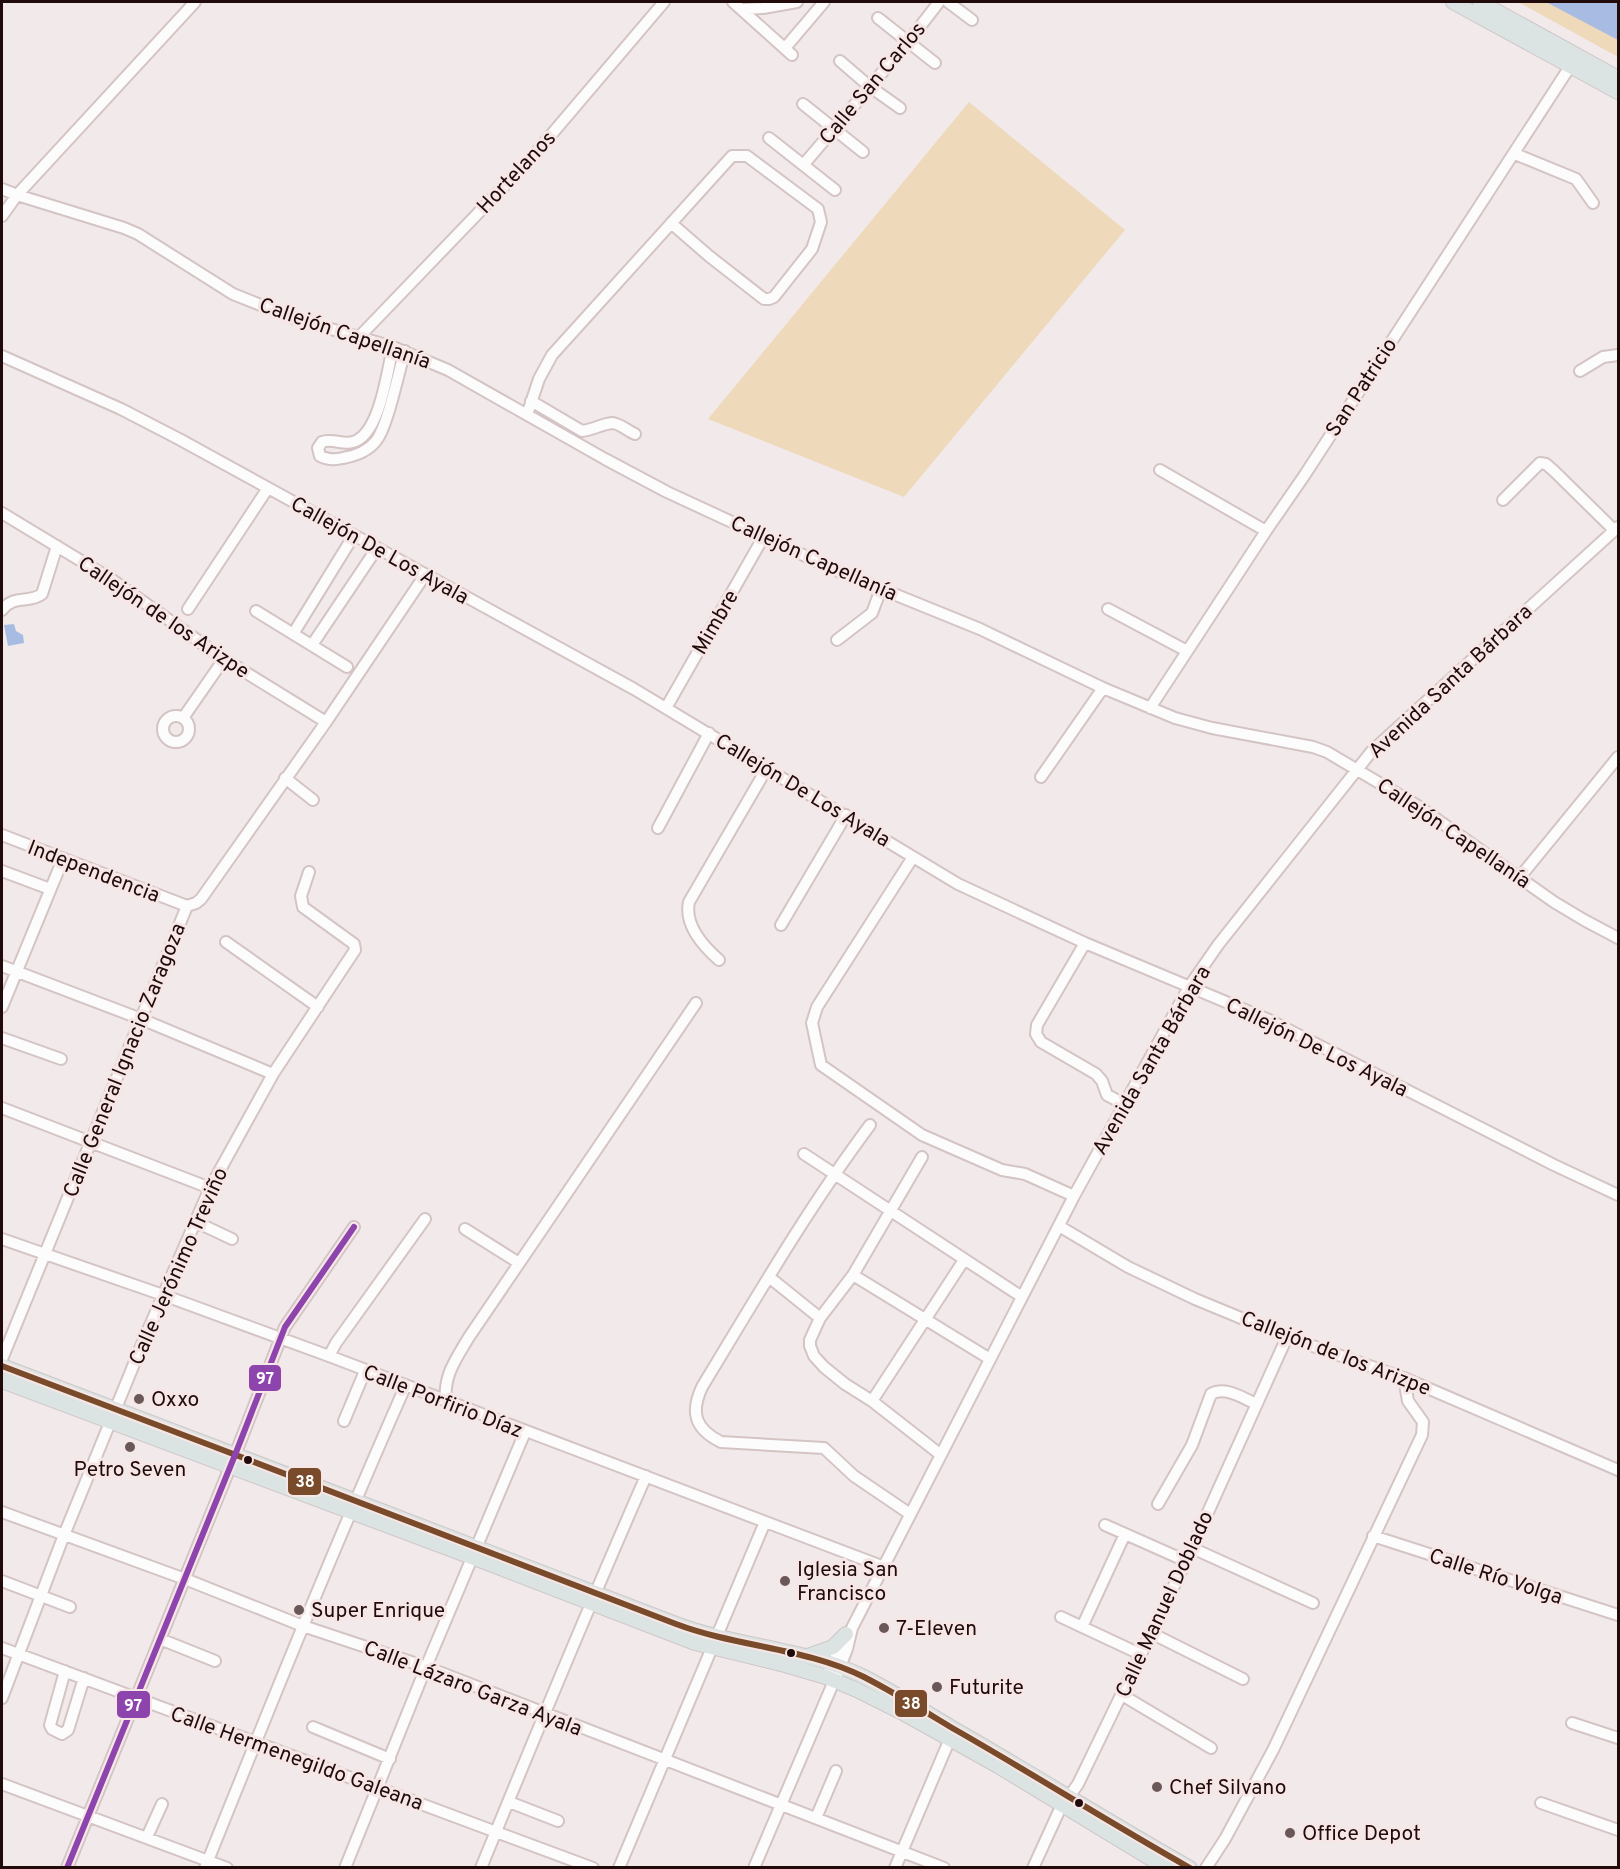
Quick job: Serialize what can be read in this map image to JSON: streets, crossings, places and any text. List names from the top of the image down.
{
  "streets": {
    "street": [
      "Calle San Carlos",
      "Hortelanos",
      "Callejón Capellanía",
      "San Patricio",
      "Callejón De Los Ayala",
      "Callejón de los Arizpe",
      "Mimbre",
      "Avenida Santa Bárbara",
      "Independencia",
      "Calle General Ignacio Zaragoza",
      "Calle Jerónimo Treviño",
      "Calle Porfirio Díaz",
      "Calle Río Volga",
      "Calle Manuel Doblado",
      "Calle Lázaro Garza Ayala",
      "Calle Hermenegildo Galeana"
    ]
  },
  "crossings": [
    ["Hortelanos", "Callejón Capellanía"],
    ["Callejón Capellanía", "San Patricio"],
    ["Callejón Capellanía", "Mimbre"],
    ["Callejón Capellanía", "Avenida Santa Bárbara"],
    ["Callejón De Los Ayala", "Mimbre"],
    ["Callejón De Los Ayala", "Avenida Santa Bárbara"],
    ["Callejón De Los Ayala", "Calle General Ignacio Zaragoza"],
    ["Callejón de los Arizpe", "Avenida Santa Bárbara"],
    ["Callejón de los Arizpe", "Calle General Ignacio Zaragoza"],
    ["Callejón de los Arizpe", "Calle Manuel Doblado"],
    ["Avenida Santa Bárbara", "Calle Porfirio Díaz"],
    ["Avenida Santa Bárbara", "Calle Lázaro Garza Ayala"],
    ["Independencia", "Calle General Ignacio Zaragoza"],
    ["Calle General Ignacio Zaragoza", "Calle Porfirio Díaz"],
    ["Calle Jerónimo Treviño", "Calle Porfirio Díaz"],
    ["Calle Jerónimo Treviño", "Calle Lázaro Garza Ayala"],
    ["Calle Jerónimo Treviño", "Calle Hermenegildo Galeana"]
  ],
  "places": [
    "Oxxo",
    "Petro Seven",
    "Iglesia San Francisco",
    "Super Enrique",
    "7-Eleven",
    "Futurite",
    "Chef Silvano",
    "Office Depot"
  ],
  "lines": ["transit line 97", "transit line 38"]
}
